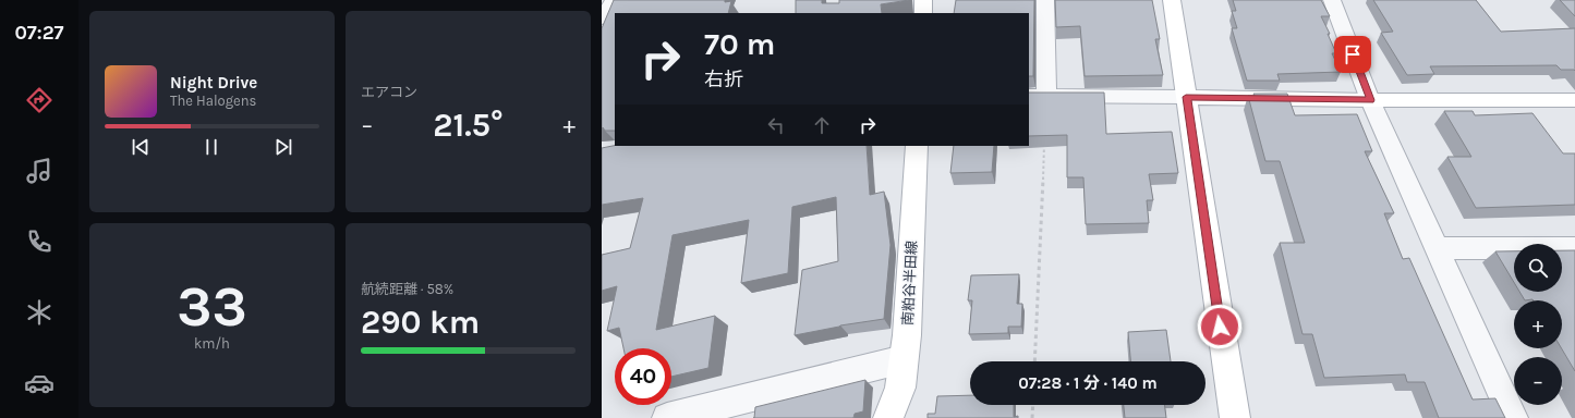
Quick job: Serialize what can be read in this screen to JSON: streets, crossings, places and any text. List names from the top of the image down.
{
  "streets": {
    "street": ["南粕谷半田線"]
  },
  "page": {
    "tabs": "07:27",
    "tile": [
      "エアコン",
      ["33", "km/h"],
      ["航続距離 · 58%", "290 km"]
    ],
    "turn": ["70 m", "右折"],
    "song": ["Night Drive", "The Halogens"],
    "heat": ["−", "21.5°", "+"],
    "map_buttons": ["+", "−"],
    "limit": "40",
    "trip": "07:28 · 1 分 · 140 m"
  }
}
